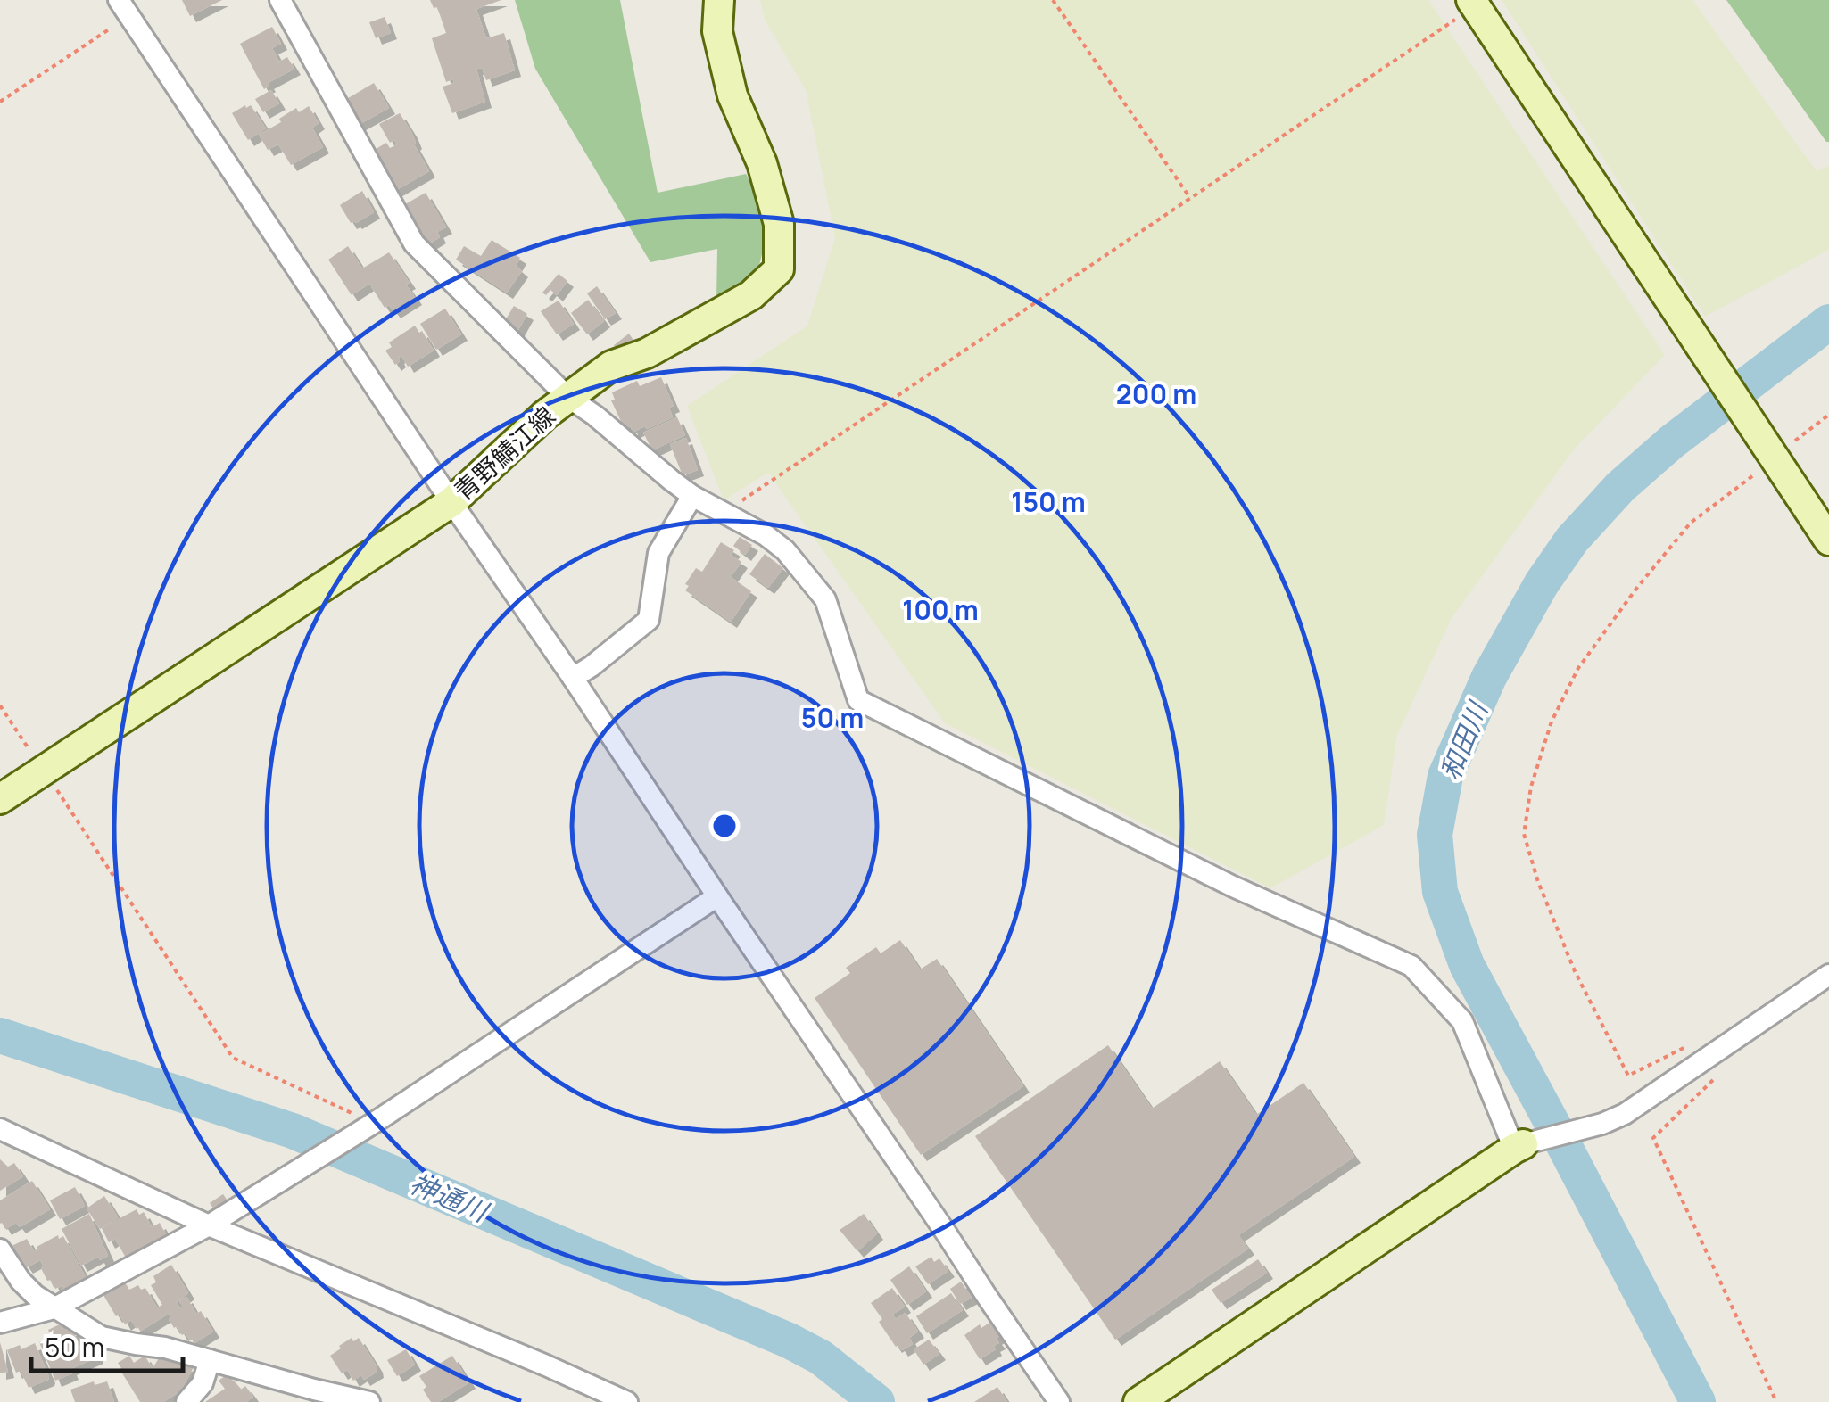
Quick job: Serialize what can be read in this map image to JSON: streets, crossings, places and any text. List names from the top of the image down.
{
  "streets": {
    "main road": ["青野鯖江線"]
  },
  "water": ["和田川", "神通川"],
  "scale_bar": "50 m",
  "rings": [
    "200 m",
    "150 m",
    "100 m",
    "50 m"
  ]
}
